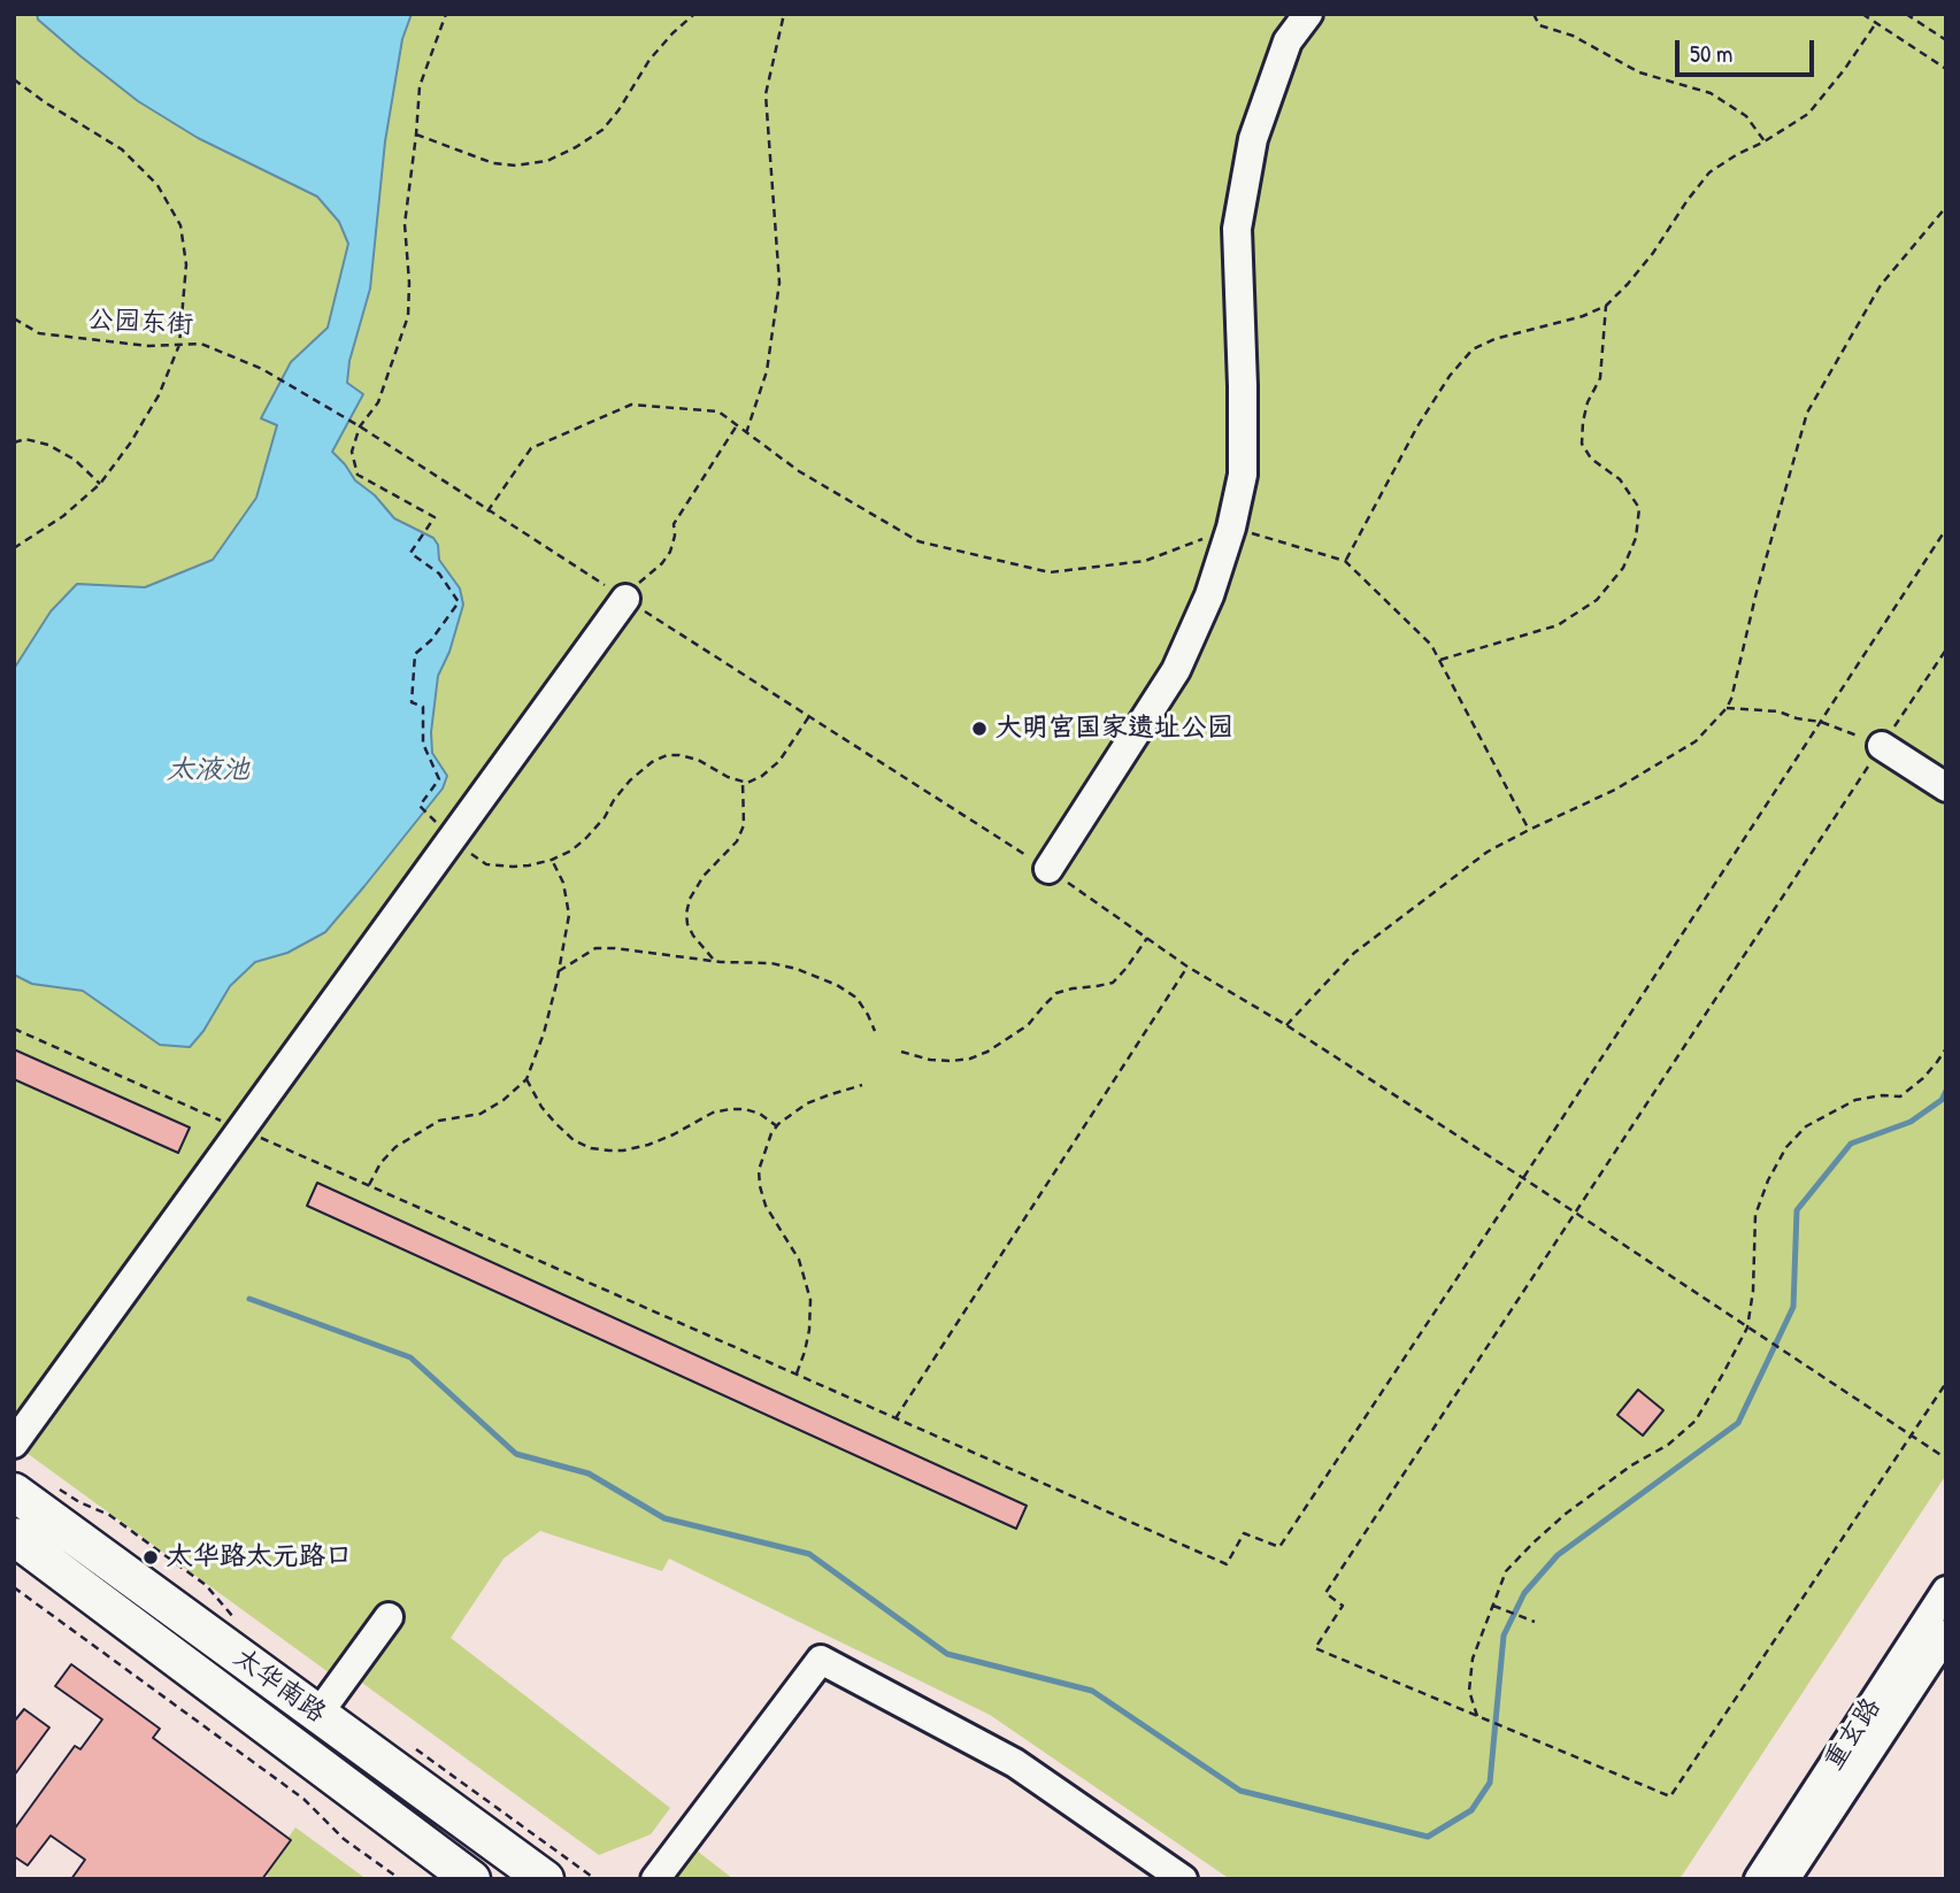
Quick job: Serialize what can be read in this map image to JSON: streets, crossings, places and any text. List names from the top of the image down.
{
  "streets": {
    "main road": ["太华南路"],
    "street": ["重玄路"],
    "path": ["公园东街"]
  },
  "water": ["太液池"],
  "places": ["大明宫国家遗址公园", "太华路太元路口"],
  "scale_bar": "50 m"
}
